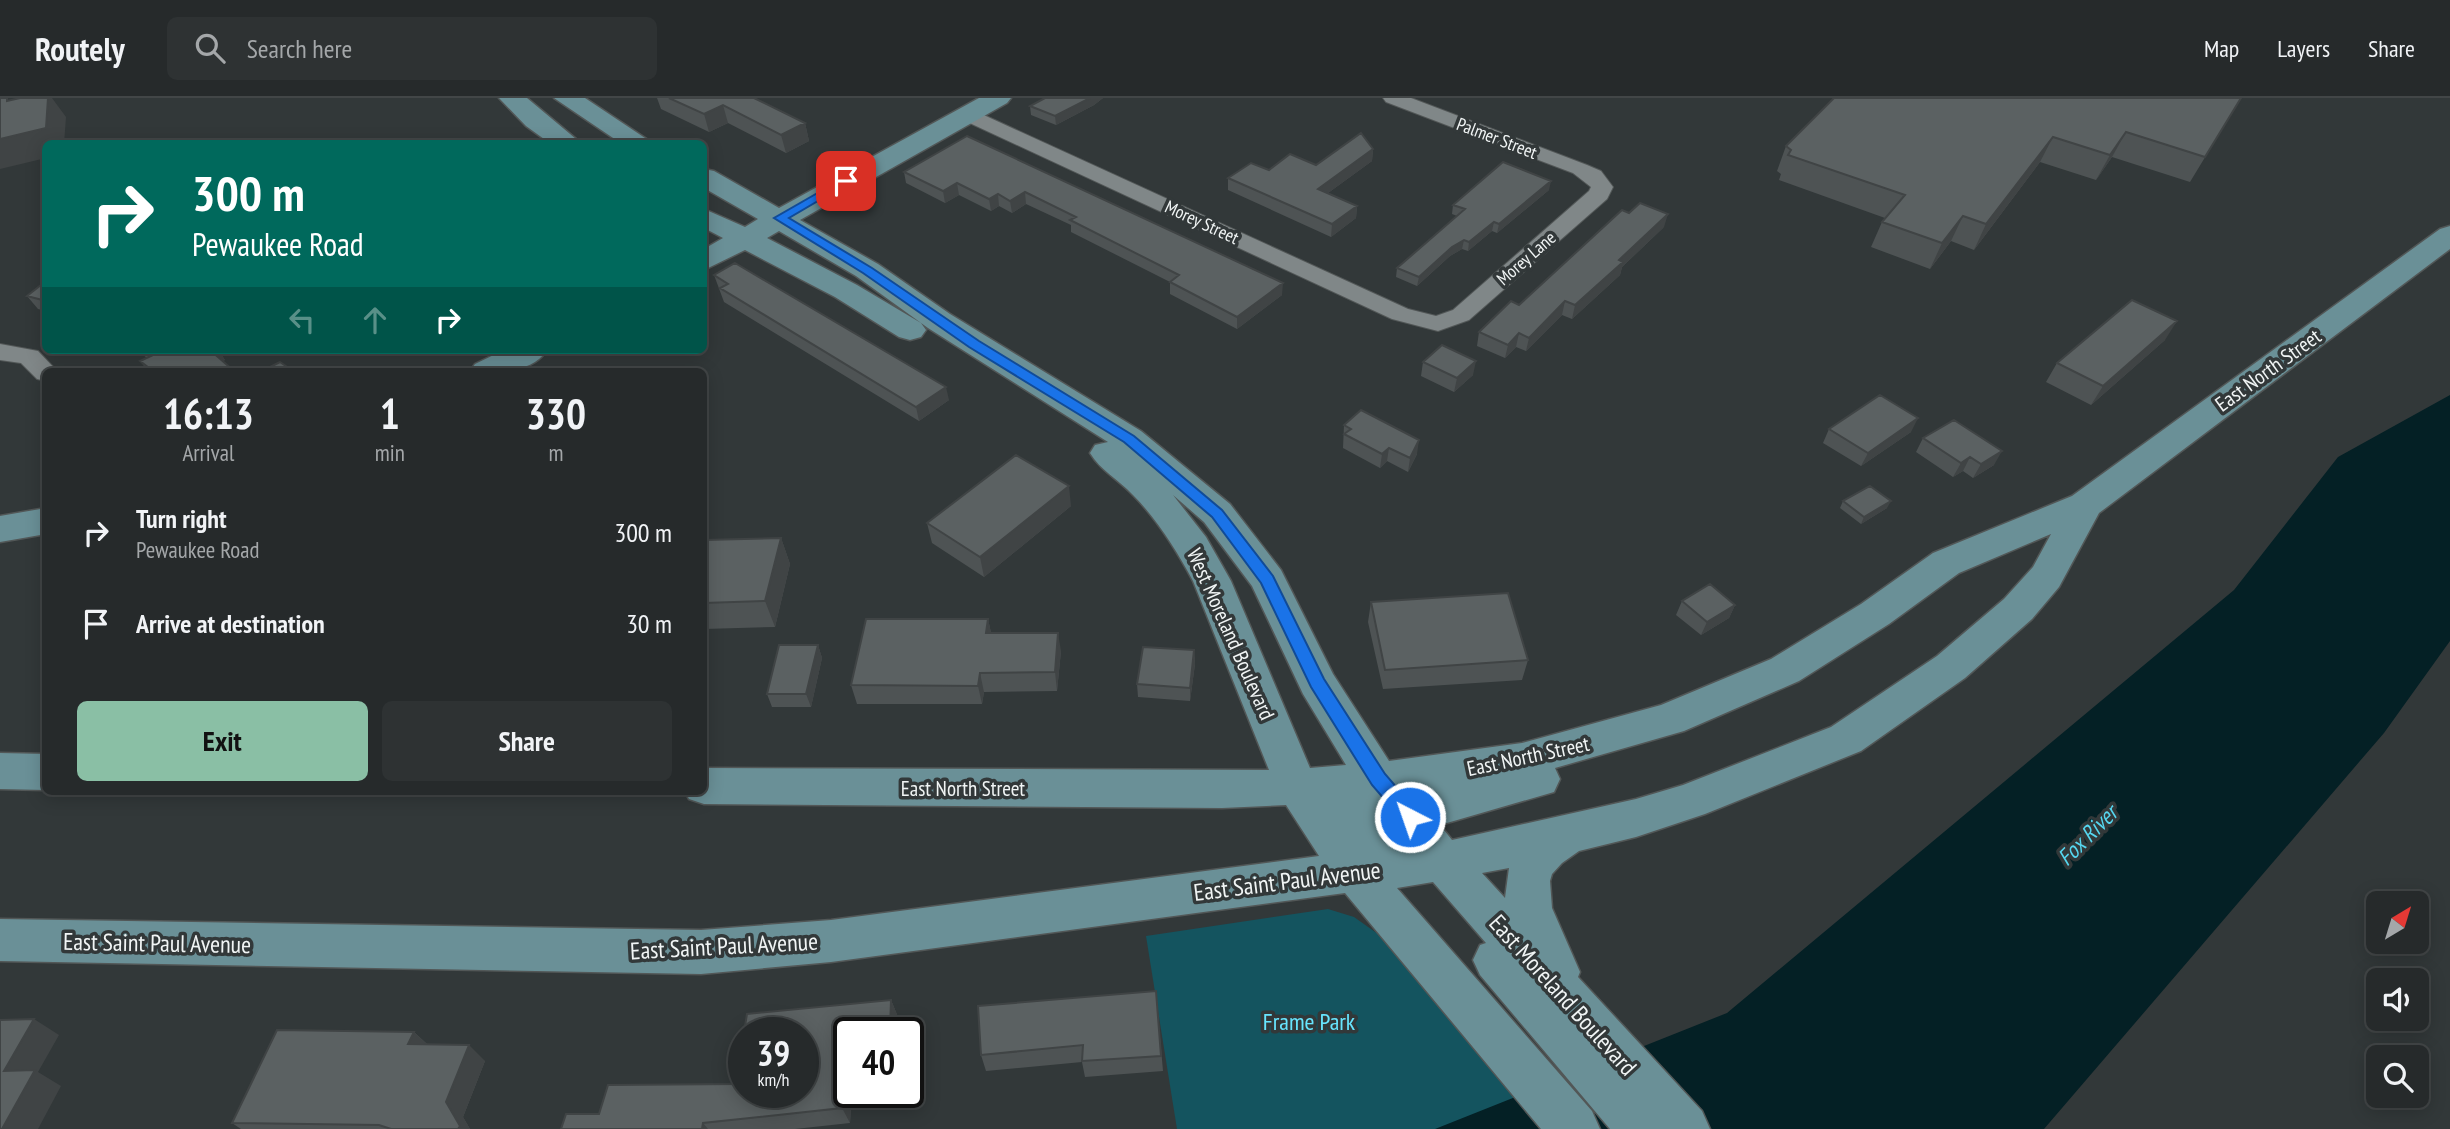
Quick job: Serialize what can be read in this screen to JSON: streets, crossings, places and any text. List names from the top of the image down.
{
  "streets": {
    "main road": [
      "East North Street",
      "West Moreland Boulevard",
      "East Saint Paul Avenue",
      "East Moreland Boulevard"
    ],
    "street": ["Palmer Street", "Morey Street", "Morey Lane"]
  },
  "crossings": [
    ["Palmer Street", "Morey Lane"],
    ["Morey Street", "Morey Lane"],
    ["East North Street", "West Moreland Boulevard"],
    ["East North Street", "East Saint Paul Avenue"],
    ["West Moreland Boulevard", "East Saint Paul Avenue"]
  ],
  "water": ["Fox River"],
  "parks": ["Frame Park"],
  "north": "top right",
  "page": {
    "header": "Routely",
    "search": "Search here",
    "nav": ["Map", "Layers", "Share"],
    "turn": ["300 m", "Pewaukee Road"],
    "eta": [
      "16:13",
      "Arrival",
      "1",
      "min",
      "330",
      "m"
    ],
    "list": [
      {
        "name": "Turn right",
        "note": "Pewaukee Road",
        "value": "300 m"
      },
      {
        "name": "Arrive at destination",
        "value": "30 m"
      }
    ],
    "buttons": ["Exit", "Share"],
    "speed": "39 km/h",
    "limit": "40"
  }
}
